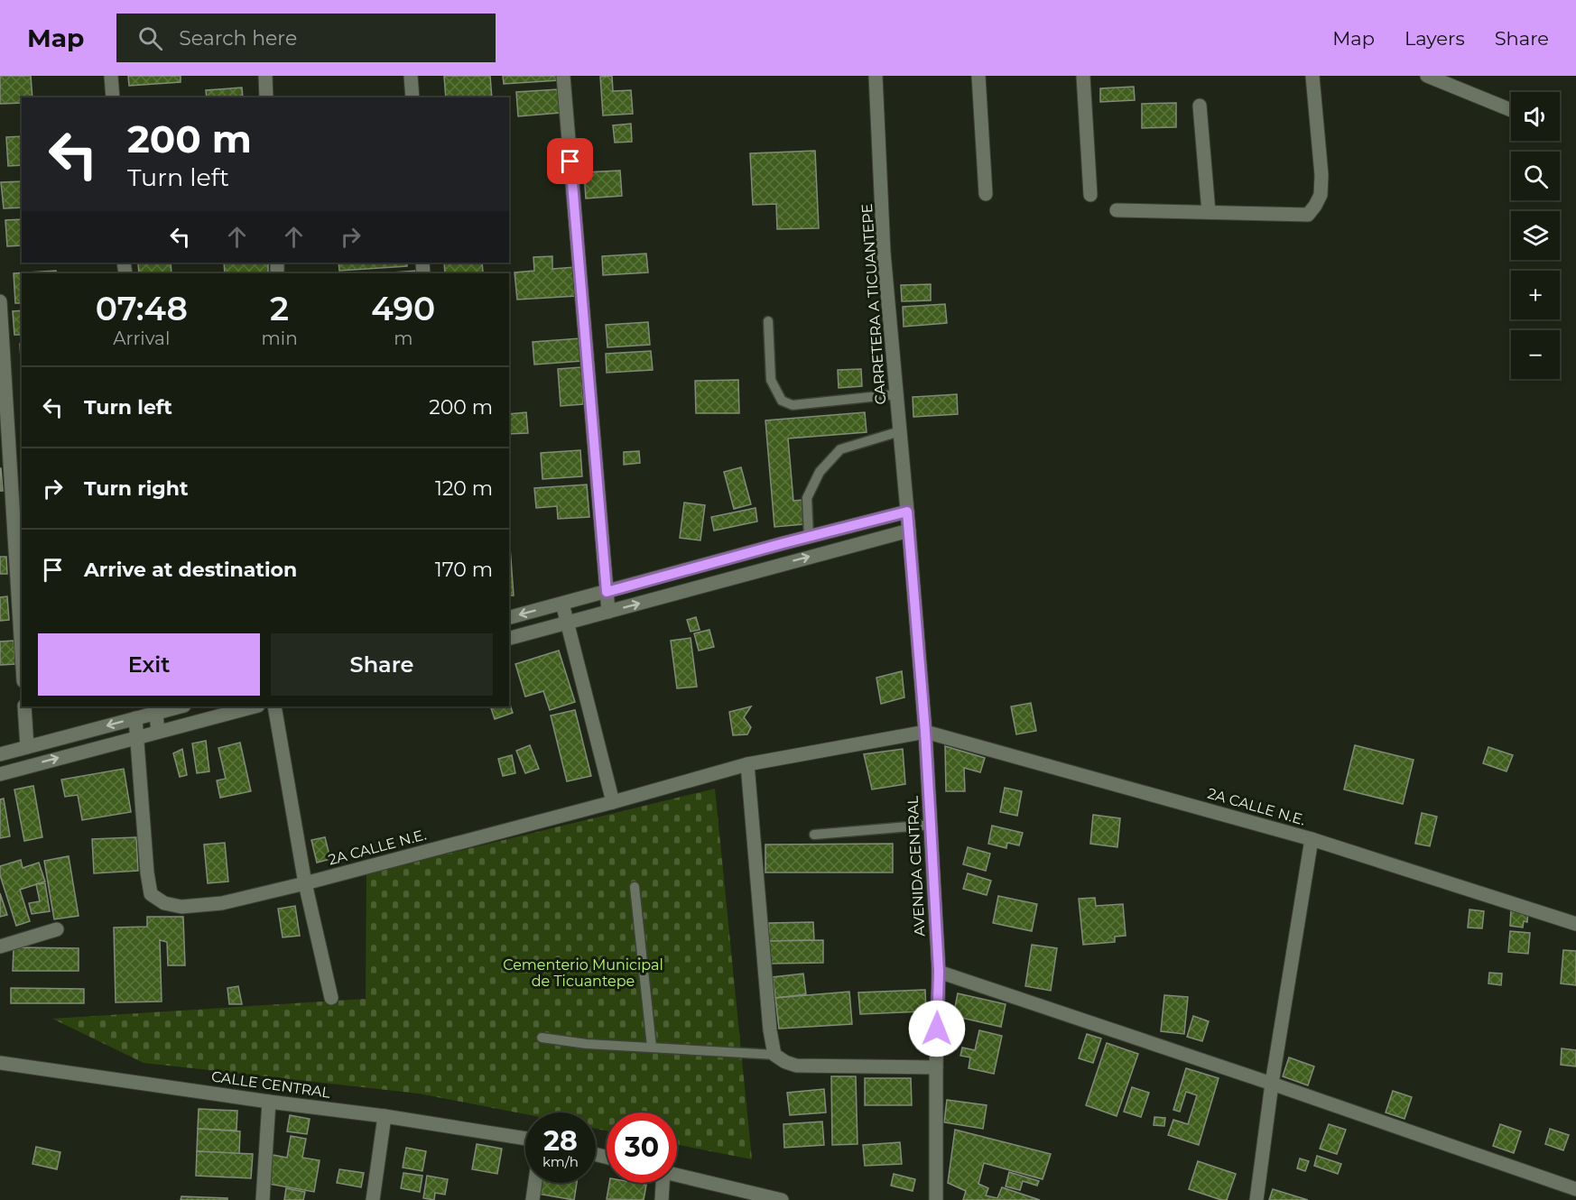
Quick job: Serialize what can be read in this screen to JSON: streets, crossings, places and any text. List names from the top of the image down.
{
  "streets": {
    "street": [
      "CARRETERA A TICUANTEPE",
      "2A CALLE N.E.",
      "AVENIDA CENTRAL",
      "CALLE CENTRAL"
    ]
  },
  "crossings": [
    ["CARRETERA A TICUANTEPE", "AVENIDA CENTRAL"],
    ["2A CALLE N.E.", "AVENIDA CENTRAL"]
  ],
  "parks": ["Cementerio Municipal de Ticuantepe"],
  "page": {
    "header": "Map",
    "search": "Search here",
    "nav": ["Map", "Layers", "Share"],
    "map_buttons": ["+", "−"],
    "turn": ["200 m", "Turn left"],
    "eta": [
      "07:48",
      "Arrival",
      "2",
      "min",
      "490",
      "m"
    ],
    "list": [
      {
        "name": "Turn left",
        "value": "200 m"
      },
      {
        "name": "Turn right",
        "value": "120 m"
      },
      {
        "name": "Arrive at destination",
        "value": "170 m"
      }
    ],
    "buttons": ["Exit", "Share"],
    "speed": "28 km/h",
    "limit": "30"
  }
}
